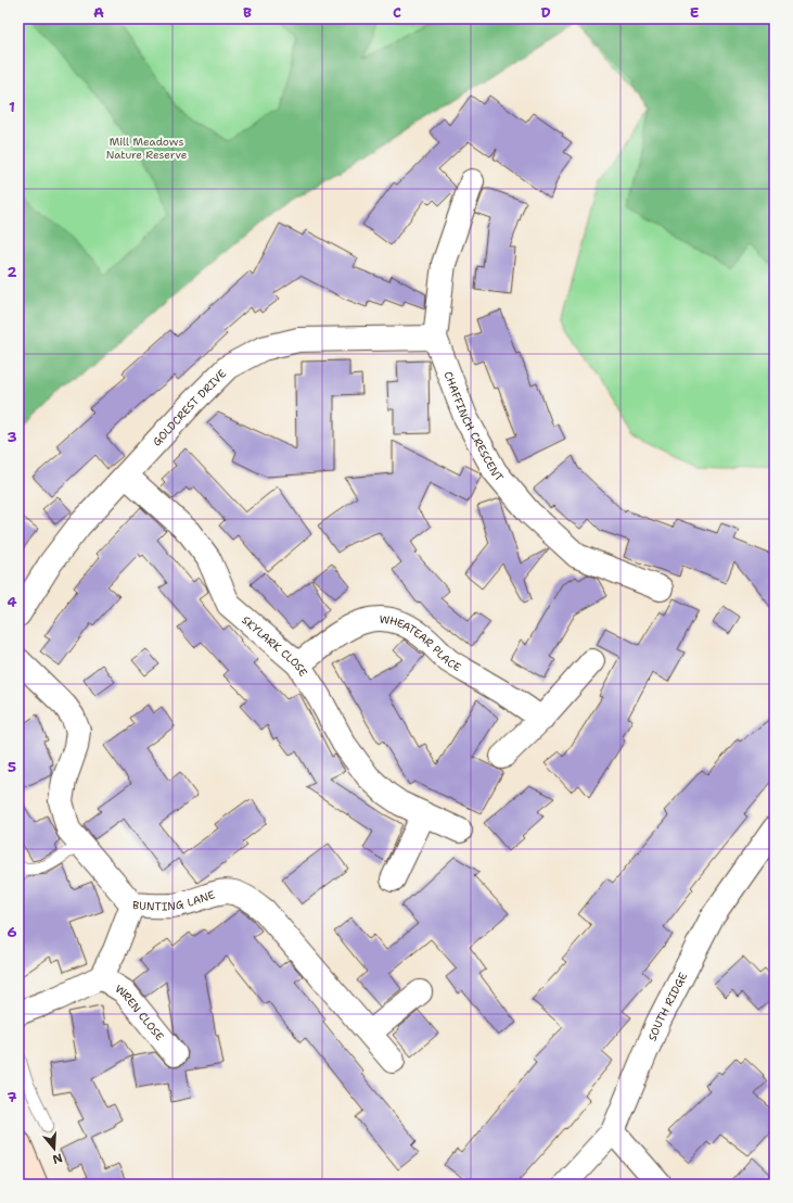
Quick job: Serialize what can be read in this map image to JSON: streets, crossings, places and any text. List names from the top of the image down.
{
  "streets": {
    "street": [
      "GOLDCREST DRIVE",
      "CHAFFINCH CRESCENT",
      "WHEATEAR PLACE",
      "SKYLARK CLOSE",
      "BUNTING LANE",
      "SOUTH RIDGE",
      "WREN CLOSE"
    ]
  },
  "crossings": [
    ["GOLDCREST DRIVE", "CHAFFINCH CRESCENT"],
    ["GOLDCREST DRIVE", "SKYLARK CLOSE"],
    ["WHEATEAR PLACE", "SKYLARK CLOSE"]
  ],
  "parks": ["Mill Meadows Nature Reserve"],
  "north": "bottom",
  "grid": {
    "columns": [
      "A",
      "B",
      "C",
      "D",
      "E"
    ],
    "rows": [
      "1",
      "2",
      "3",
      "4",
      "5",
      "6",
      "7"
    ]
  }
}
